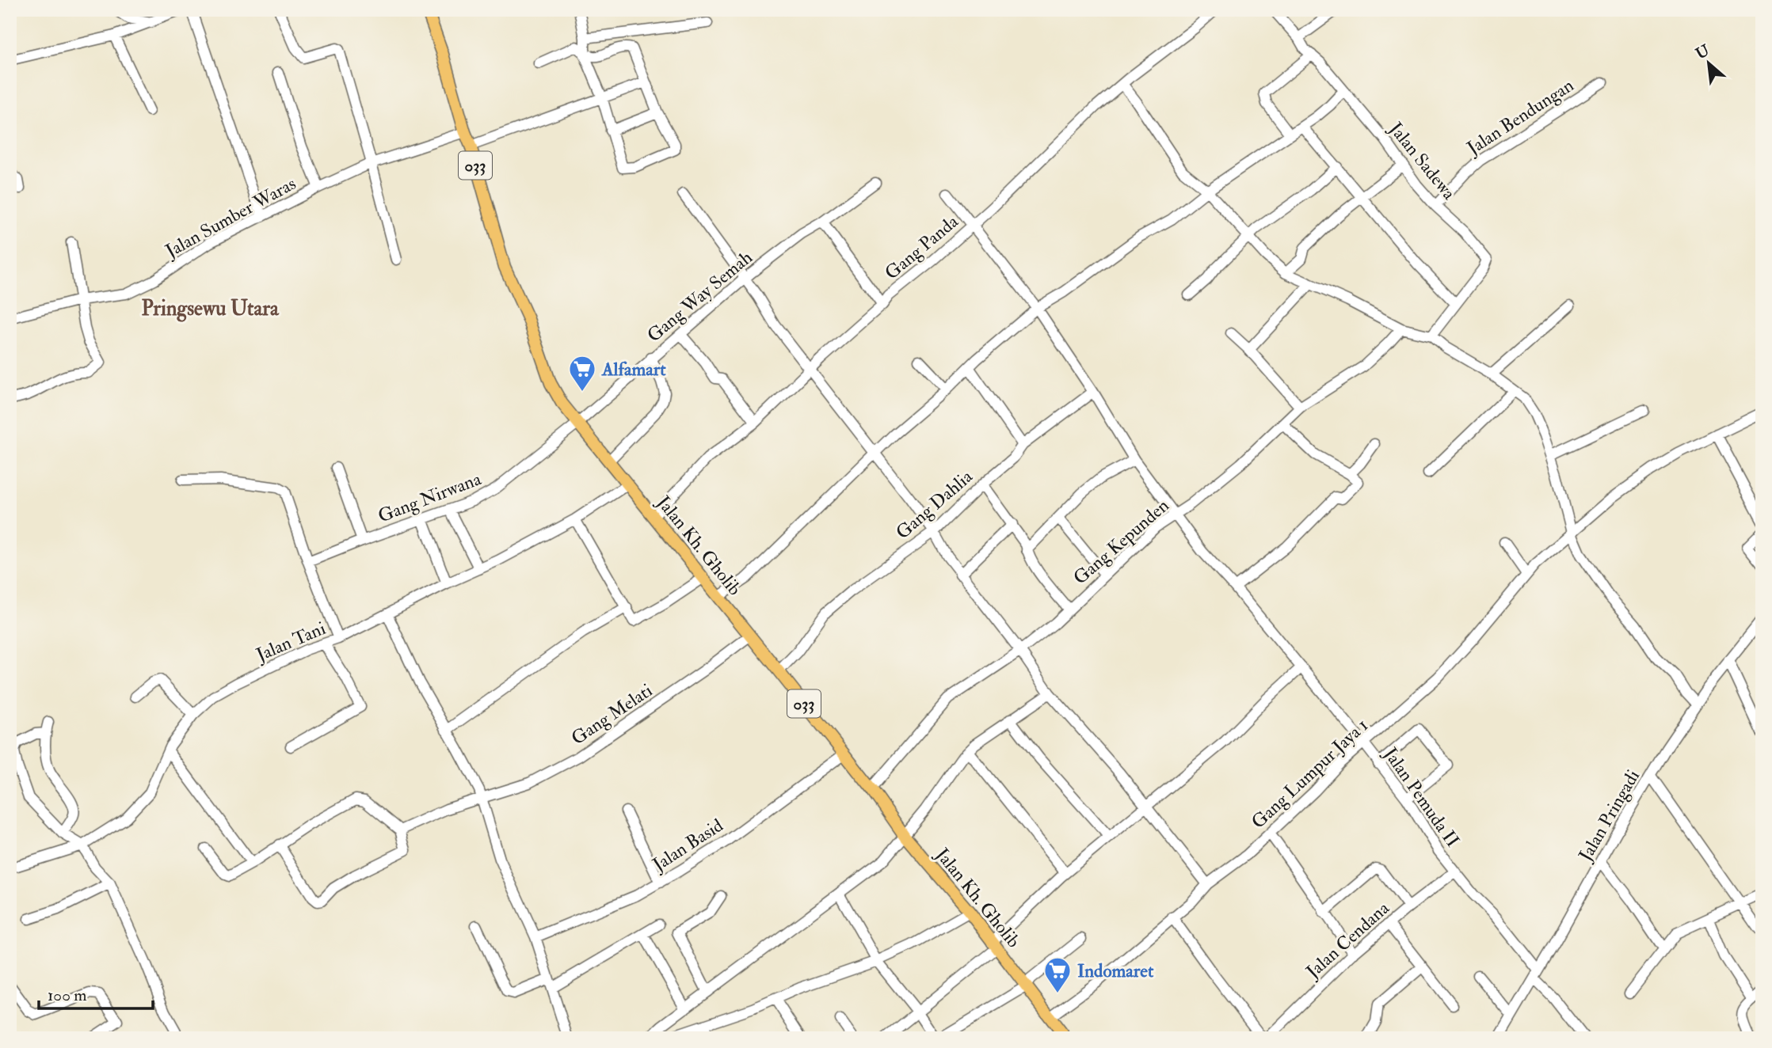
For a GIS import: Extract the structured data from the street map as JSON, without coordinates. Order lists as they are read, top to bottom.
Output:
{
  "streets": {
    "main road": ["033", "Jalan Kh. Gholib"],
    "street": [
      "Jalan Bendungan",
      "Jalan Sadewa",
      "Jalan Sumber Waras",
      "Gang Panda",
      "Gang Way Semah",
      "Gang Nirwana",
      "Gang Dahlia",
      "Gang Kepunden",
      "Jalan Tani",
      "Gang Melati",
      "Gang Lumpur Jaya 1",
      "Jalan Pemuda II",
      "Jalan Pringadi",
      "Jalan Basid",
      "Jalan Cendana"
    ]
  },
  "crossings": [
    ["Jalan Bendungan", "Jalan Sadewa"],
    ["Jalan Sumber Waras", "Jalan Kh. Gholib"],
    ["Gang Panda", "Jalan Kh. Gholib"],
    ["Gang Panda", "Jalan Pemuda II"],
    ["Gang Way Semah", "Gang Nirwana"],
    ["Gang Way Semah", "Jalan Kh. Gholib"],
    ["Gang Nirwana", "Jalan Kh. Gholib"],
    ["Gang Dahlia", "Jalan Kh. Gholib"],
    ["Gang Dahlia", "Jalan Pemuda II"],
    ["Gang Kepunden", "Jalan Kh. Gholib"],
    ["Gang Kepunden", "Jalan Pemuda II"],
    ["Jalan Kh. Gholib", "Jalan Tani"],
    ["Jalan Kh. Gholib", "Gang Melati"],
    ["Jalan Kh. Gholib", "Gang Lumpur Jaya 1"],
    ["Jalan Kh. Gholib", "Jalan Basid"],
    ["Gang Lumpur Jaya 1", "Jalan Pemuda II"],
    ["Jalan Pemuda II", "Jalan Pringadi"],
    ["Jalan Pemuda II", "Jalan Cendana"]
  ],
  "districts": ["Pringsewu Utara"],
  "places": {
    "supermarket": ["Alfamart", "Indomaret"]
  },
  "scale_bar": "100 m",
  "north": "top left"
}
